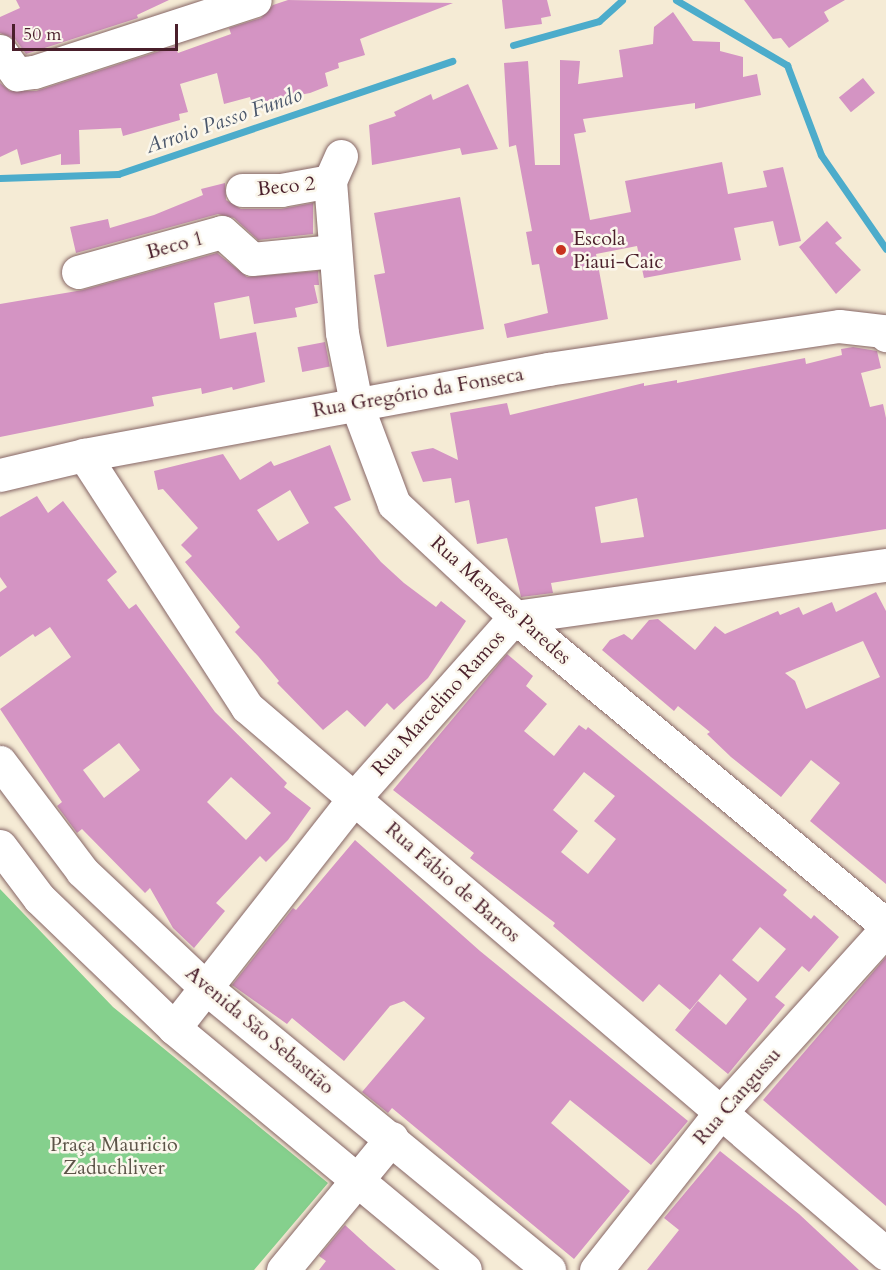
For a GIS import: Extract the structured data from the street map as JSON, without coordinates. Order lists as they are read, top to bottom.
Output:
{
  "streets": {
    "street": [
      "Beco 2",
      "Beco 1",
      "Rua Gregório da Fonseca",
      "Rua Menezes Paredes",
      "Rua Marcelino Ramos",
      "Rua Fábio de Barros",
      "Avenida São Sebastião",
      "Rua Cangussu"
    ]
  },
  "crossings": [
    ["Beco 2", "Rua Menezes Paredes"],
    ["Beco 1", "Rua Menezes Paredes"],
    ["Rua Gregório da Fonseca", "Rua Menezes Paredes"],
    ["Rua Gregório da Fonseca", "Rua Fábio de Barros"],
    ["Rua Menezes Paredes", "Rua Marcelino Ramos"],
    ["Rua Menezes Paredes", "Rua Cangussu"],
    ["Rua Marcelino Ramos", "Rua Fábio de Barros"],
    ["Rua Marcelino Ramos", "Avenida São Sebastião"],
    ["Rua Fábio de Barros", "Rua Cangussu"]
  ],
  "water": ["Arroio Passo Fundo"],
  "parks": ["Praça Mauricio Zaduchliver"],
  "places": ["Escola Piaui-Caic"],
  "scale_bar": "50 m"
}
